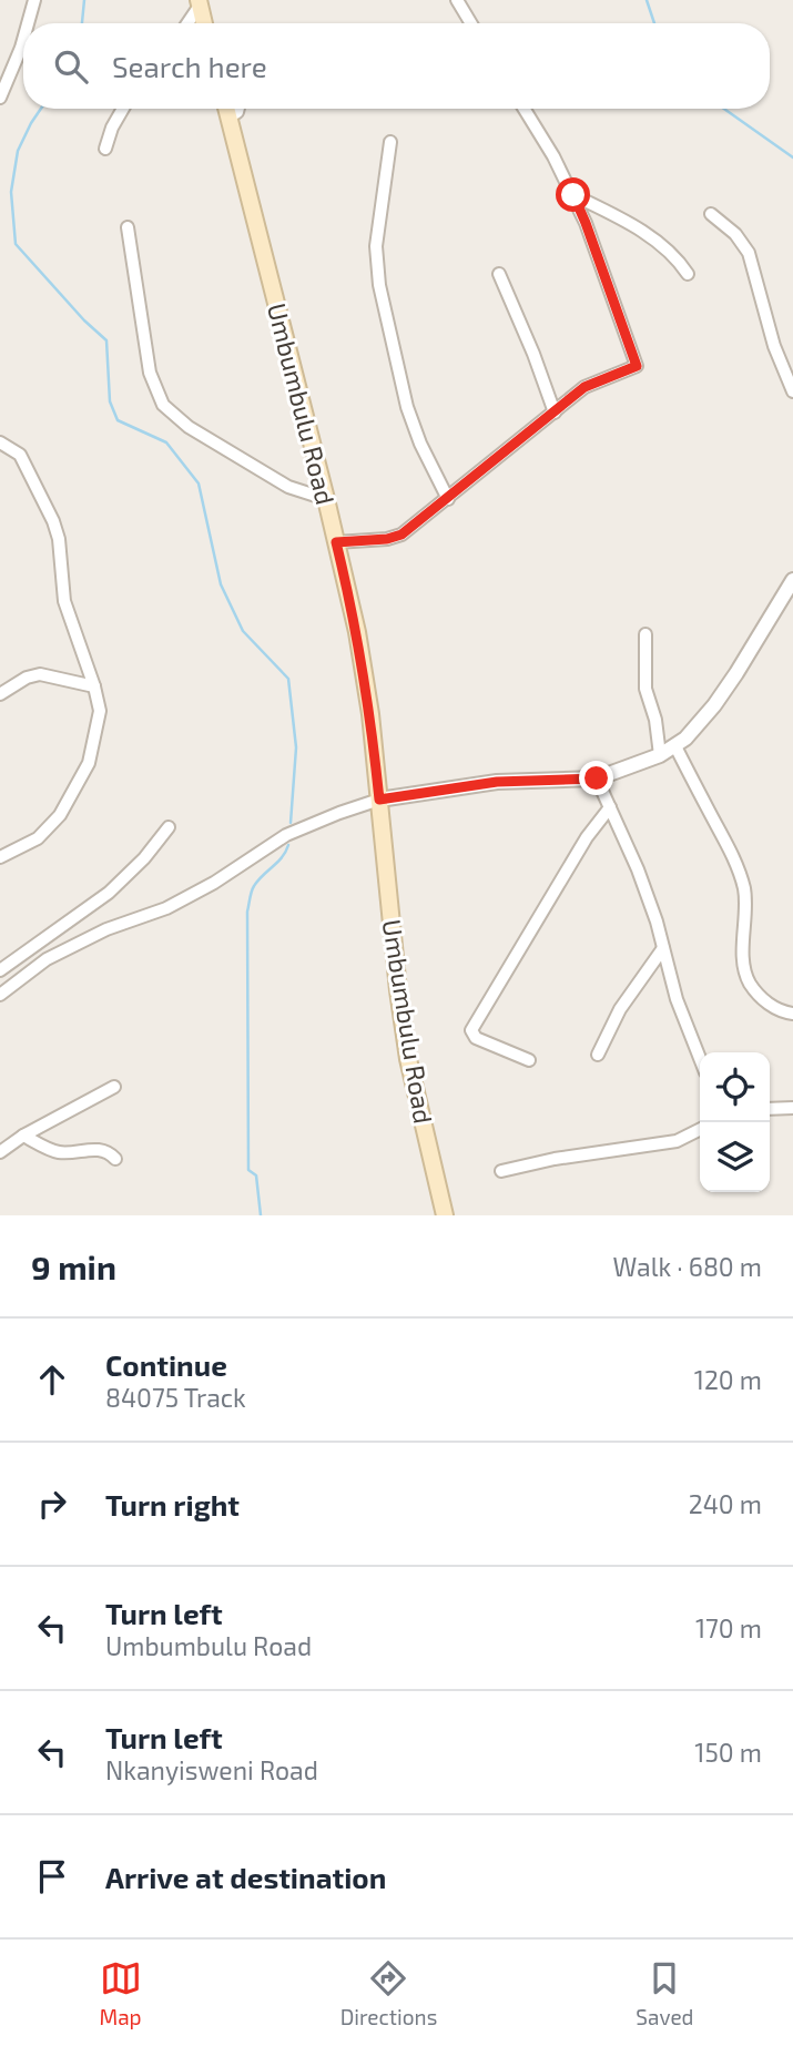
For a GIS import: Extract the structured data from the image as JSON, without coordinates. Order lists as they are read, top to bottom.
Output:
{
  "streets": {
    "main road": ["Umbumbulu Road"]
  },
  "page": {
    "search": "Search here",
    "heading": ["9 min", "Walk · 680 m"],
    "list": [
      ["Continue", "84075 Track", "120 m"],
      ["Turn right", "240 m"],
      ["Turn left", "Umbumbulu Road", "170 m"],
      ["Turn left", "Nkanyisweni Road", "150 m"],
      "Arrive at destination"
    ],
    "nav": ["Map", "Directions", "Saved"]
  }
}
